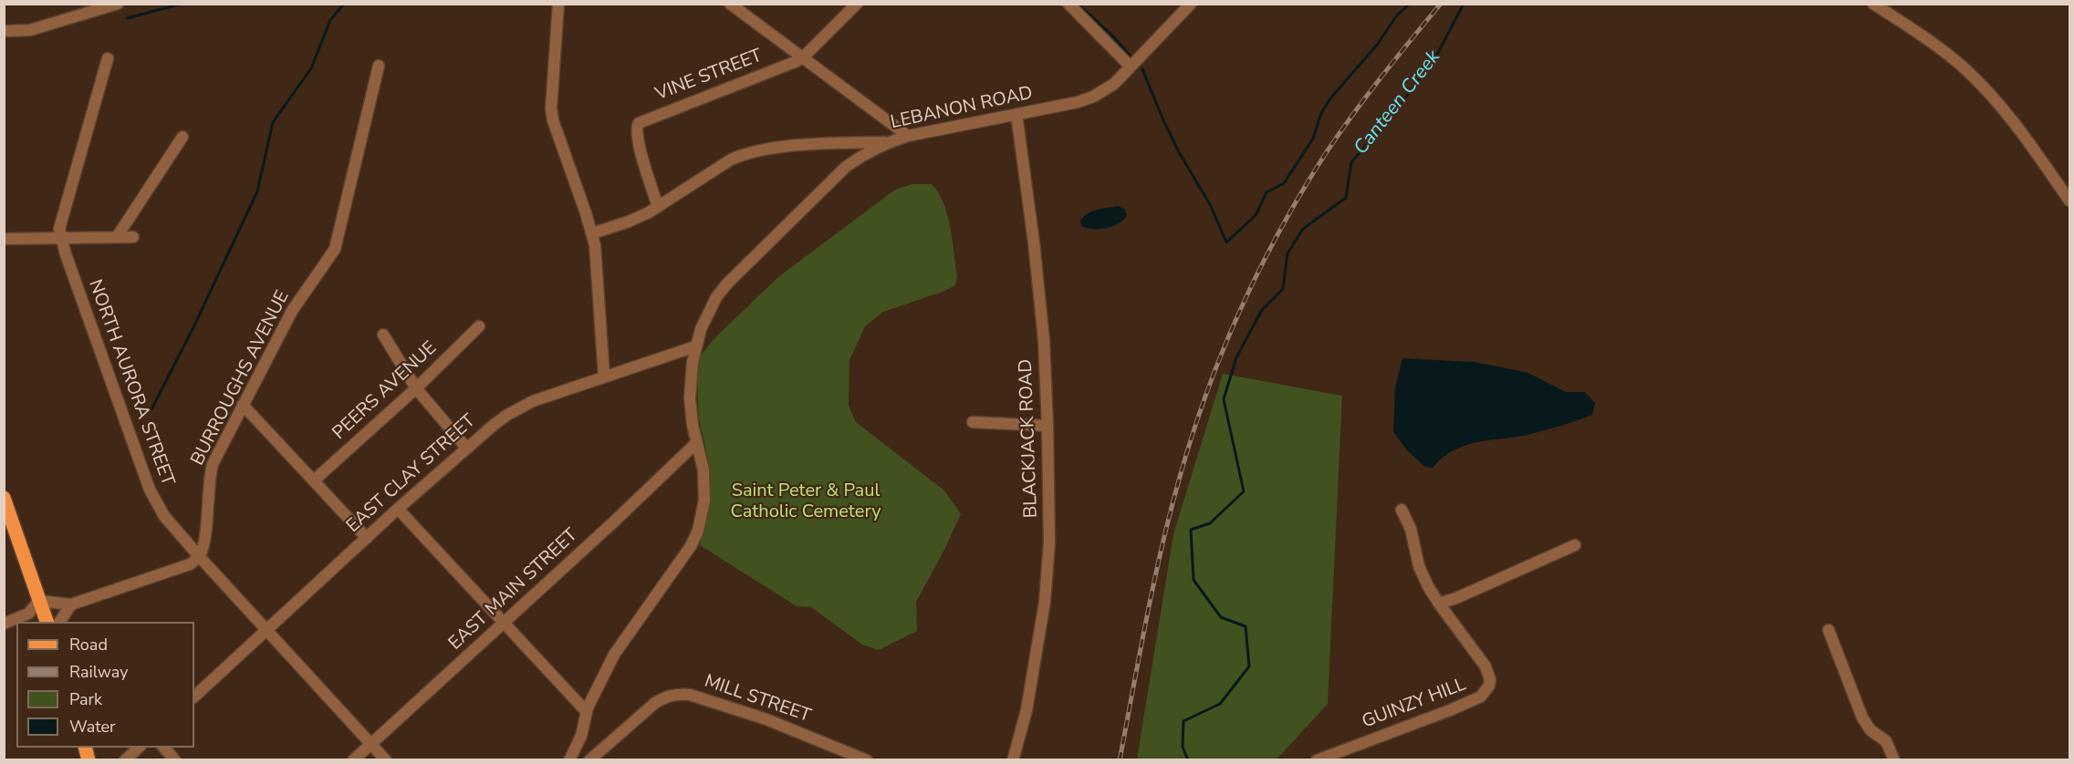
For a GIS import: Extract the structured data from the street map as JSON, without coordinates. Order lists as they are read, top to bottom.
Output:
{
  "streets": {
    "street": [
      "VINE STREET",
      "LEBANON ROAD",
      "BURROUGHS AVENUE",
      "NORTH AURORA STREET",
      "PEERS AVENUE",
      "BLACKJACK ROAD",
      "EAST CLAY STREET",
      "EAST MAIN STREET",
      "MILL STREET",
      "GUINZY HILL"
    ]
  },
  "crossings": [
    ["LEBANON ROAD", "BLACKJACK ROAD"],
    ["LEBANON ROAD", "EAST CLAY STREET"],
    ["LEBANON ROAD", "EAST MAIN STREET"],
    ["BURROUGHS AVENUE", "NORTH AURORA STREET"],
    ["NORTH AURORA STREET", "EAST CLAY STREET"],
    ["NORTH AURORA STREET", "EAST MAIN STREET"]
  ],
  "water": ["Canteen Creek"],
  "parks": ["Saint Peter & Paul Catholic Cemetery"],
  "legend": [
    "Road",
    "Railway",
    "Park",
    "Water"
  ]
}
